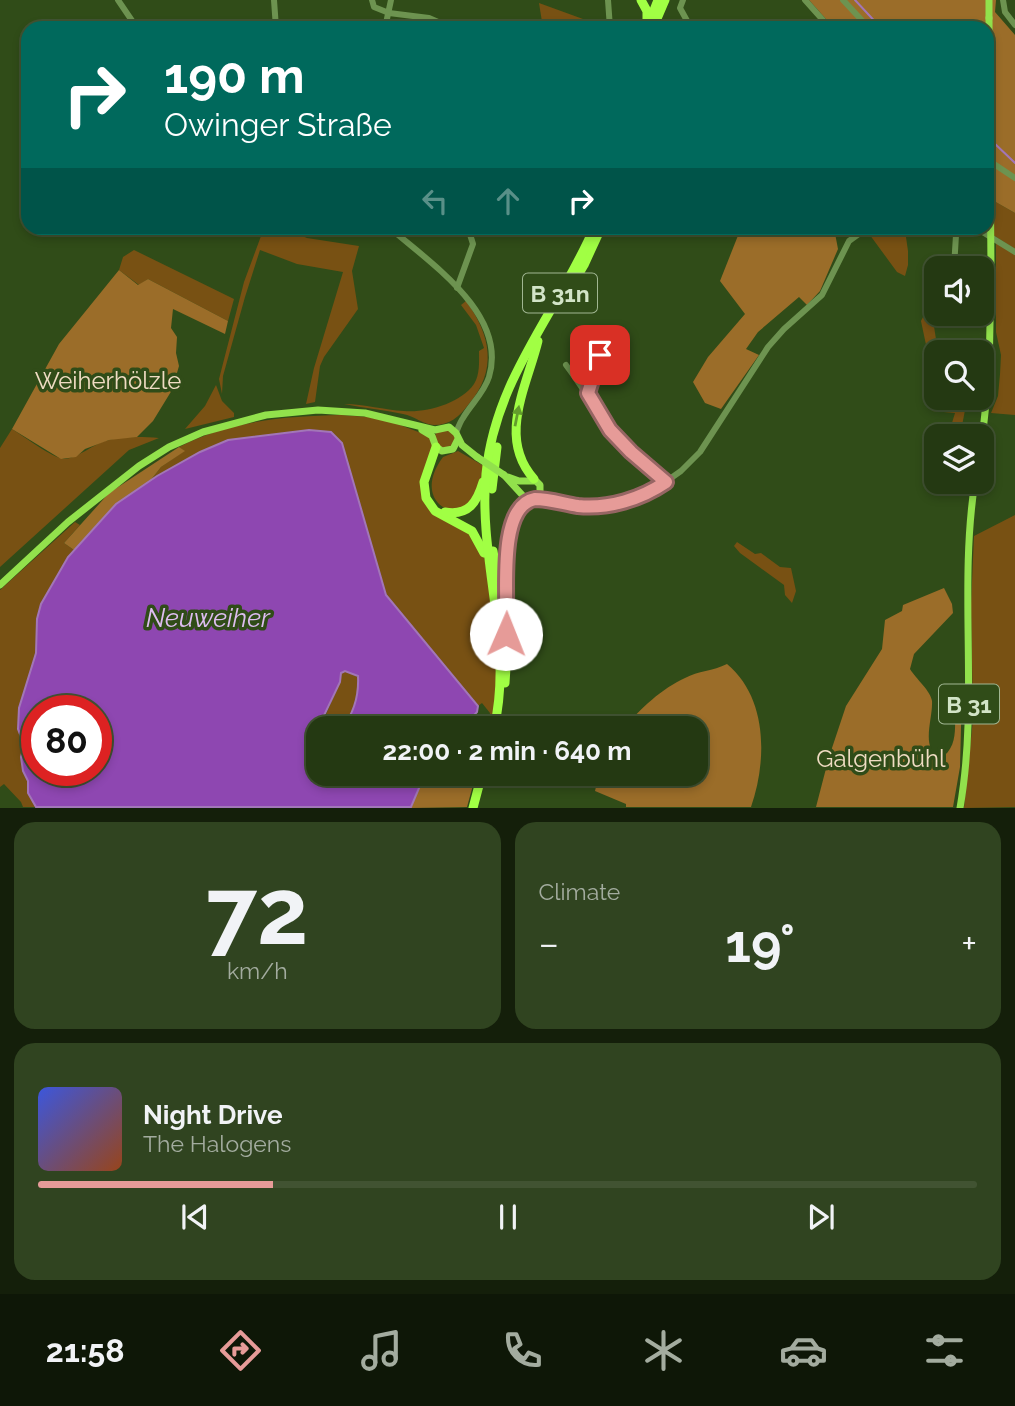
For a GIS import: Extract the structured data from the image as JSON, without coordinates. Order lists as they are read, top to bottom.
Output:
{
  "streets": {
    "highway": ["B 31n"],
    "main road": ["B 31"]
  },
  "water": ["Neuweiher"],
  "parks": ["Weiherhölzle", "Galgenbühl"],
  "page": {
    "turn": ["190 m", "Owinger Straße"],
    "limit": "80",
    "trip": "22:00 · 2 min · 640 m",
    "tile": [
      ["72", "km/h"],
      "Climate"
    ],
    "heat": ["−", "19°", "+"],
    "song": ["Night Drive", "The Halogens"],
    "tabs": "21:58"
  }
}
